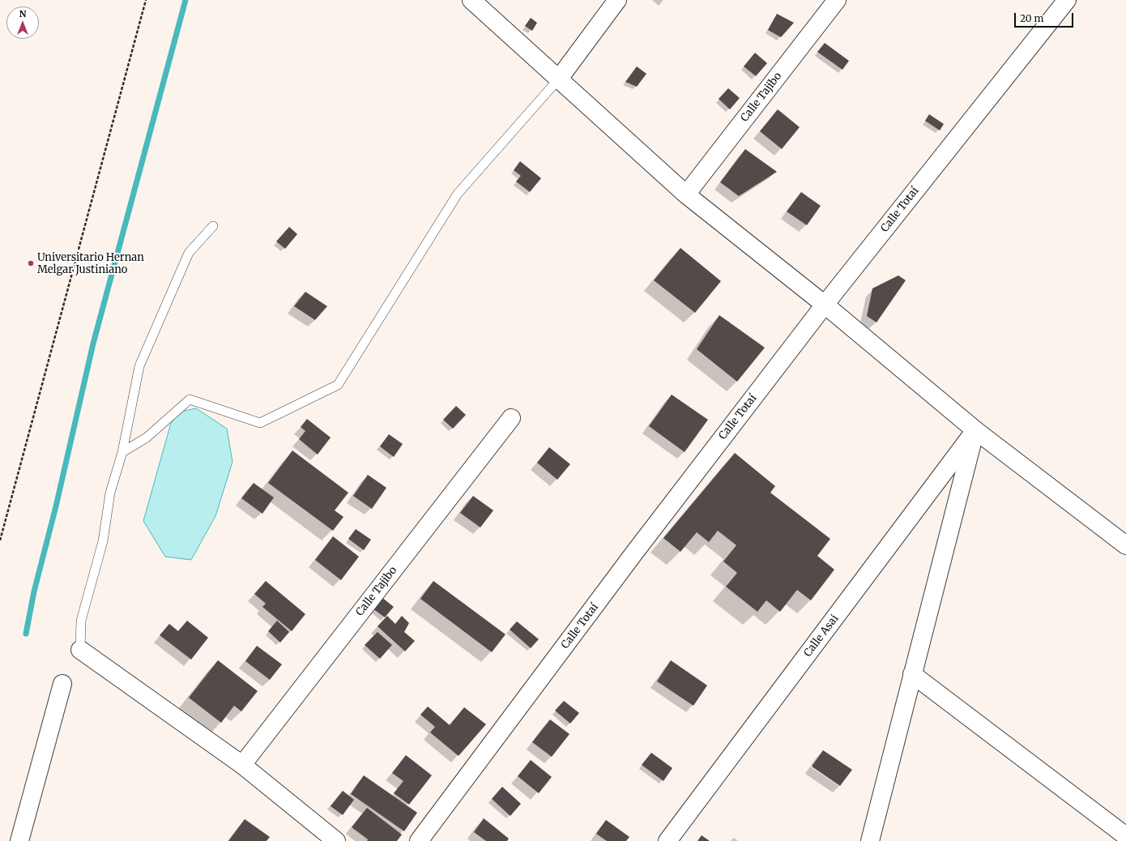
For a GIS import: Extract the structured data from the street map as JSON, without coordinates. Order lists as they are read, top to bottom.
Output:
{
  "streets": {
    "street": ["Calle Tajibo", "Calle Totaí", "Calle Asai"]
  },
  "places": ["Universitario Hernan Melgar Justiniano"],
  "scale_bar": "20 m",
  "north": "top"
}
